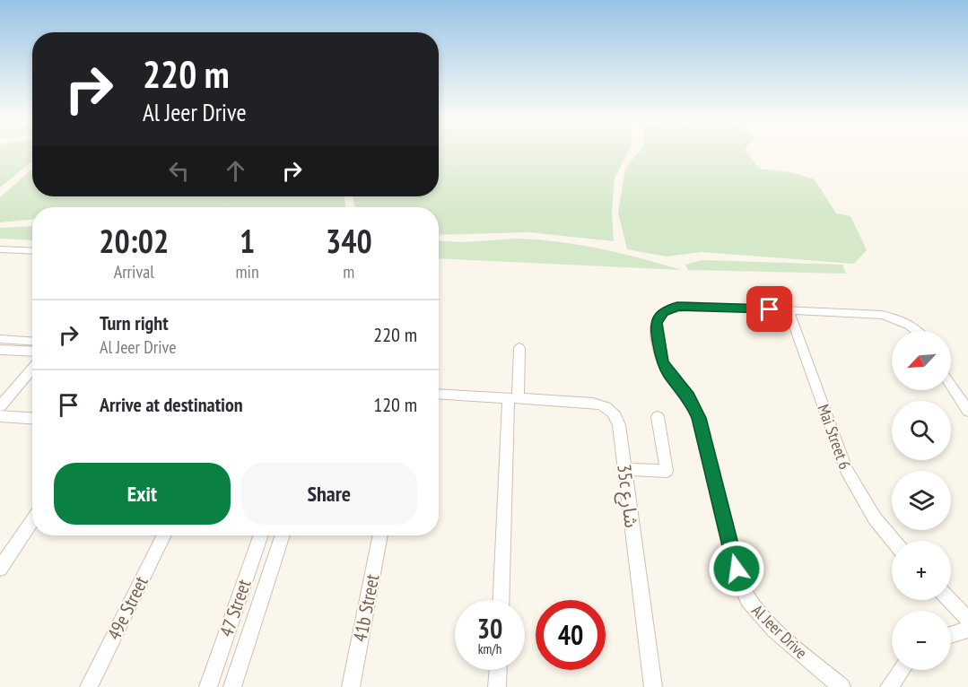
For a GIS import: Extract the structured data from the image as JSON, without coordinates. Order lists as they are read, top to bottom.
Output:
{
  "streets": {
    "street": [
      "Mai Street 6",
      "35c شارع",
      "49e Street",
      "47 Street",
      "41b Street",
      "Al Jeer Drive"
    ]
  },
  "crossings": [
    ["Mai Street 6", "Al Jeer Drive"]
  ],
  "north": "bottom left",
  "page": {
    "turn": ["220 m", "Al Jeer Drive"],
    "eta": [
      "20:02",
      "Arrival",
      "1",
      "min",
      "340",
      "m"
    ],
    "list": [
      {
        "name": "Turn right",
        "note": "Al Jeer Drive",
        "value": "220 m"
      },
      {
        "name": "Arrive at destination",
        "value": "120 m"
      }
    ],
    "map_buttons": ["+", "−"],
    "buttons": ["Exit", "Share"],
    "speed": "30 km/h",
    "limit": "40"
  }
}
